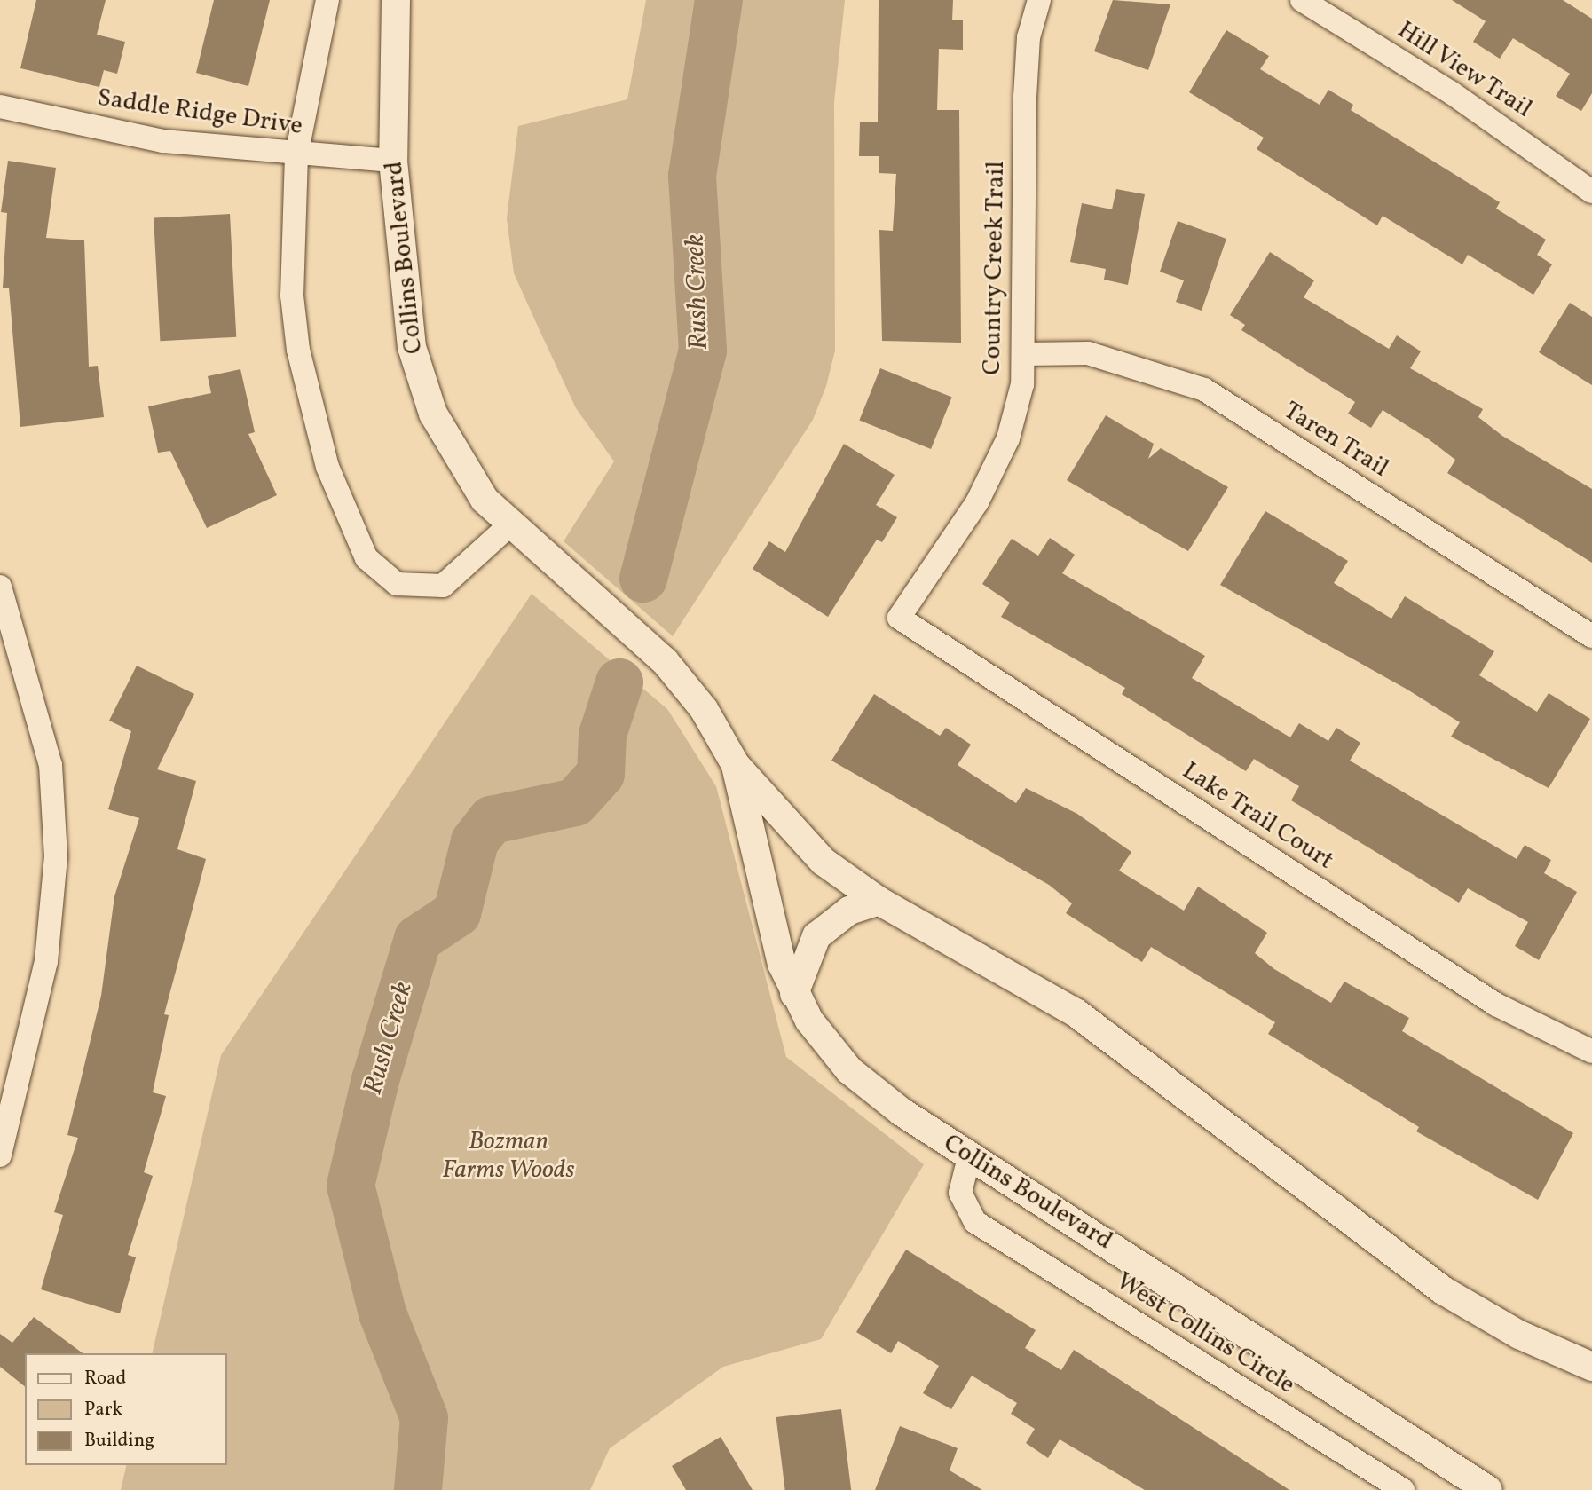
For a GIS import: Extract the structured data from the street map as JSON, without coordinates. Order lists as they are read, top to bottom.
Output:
{
  "streets": {
    "street": [
      "Hill View Trail",
      "Saddle Ridge Drive",
      "Collins Boulevard",
      "Country Creek Trail",
      "Taren Trail",
      "Lake Trail Court",
      "West Collins Circle"
    ]
  },
  "crossings": [
    ["Saddle Ridge Drive", "Collins Boulevard"],
    ["Collins Boulevard", "West Collins Circle"],
    ["Country Creek Trail", "Taren Trail"],
    ["Country Creek Trail", "Lake Trail Court"]
  ],
  "water": ["Rush Creek"],
  "parks": ["Bozman Farms Woods"],
  "legend": ["Road", "Park", "Building"]
}
